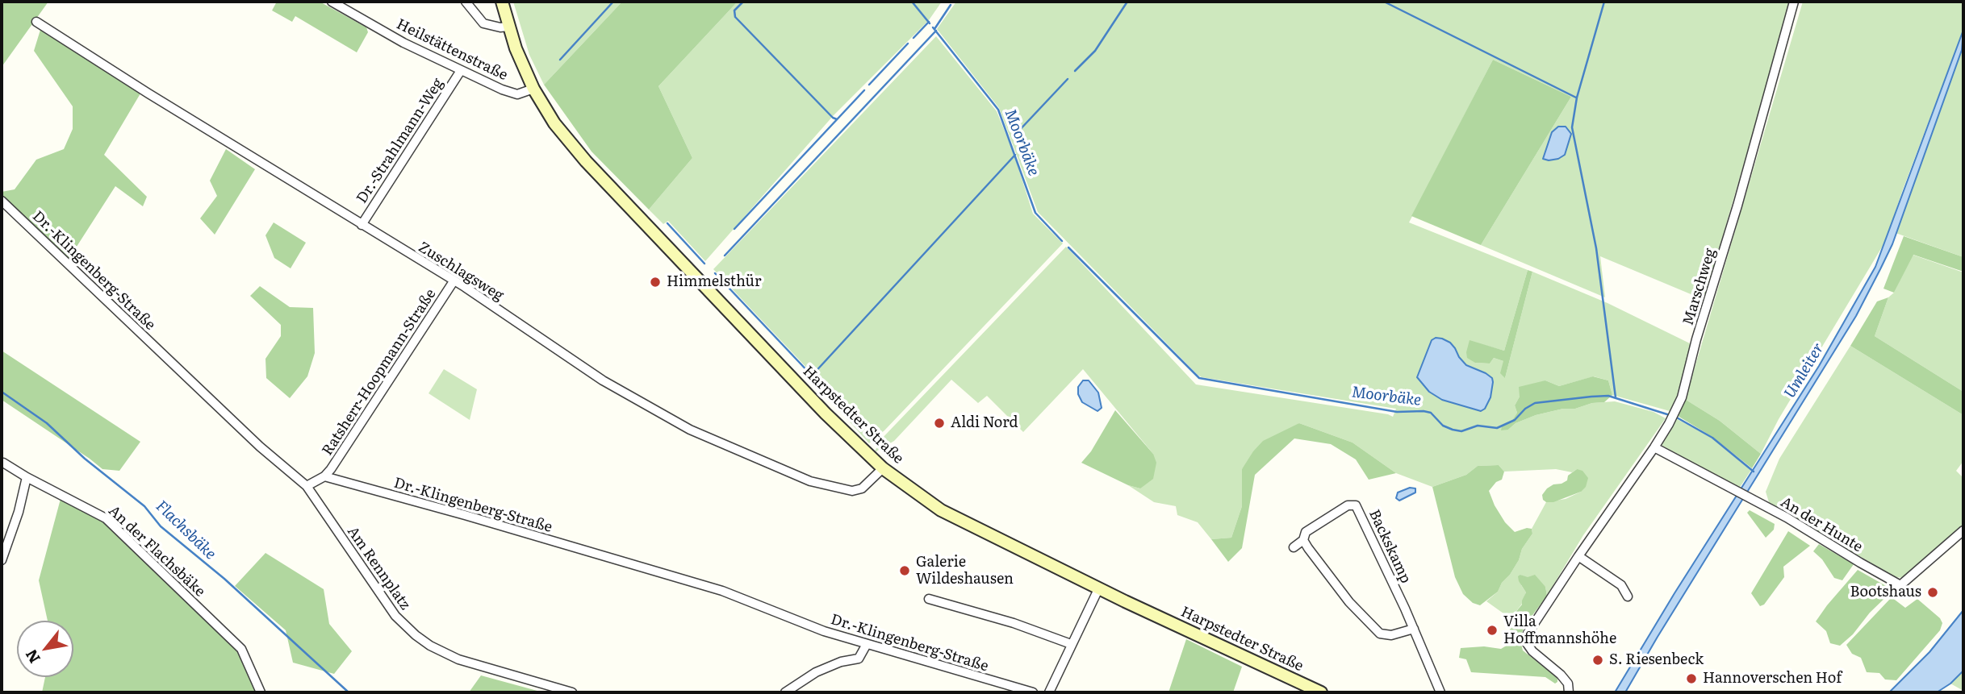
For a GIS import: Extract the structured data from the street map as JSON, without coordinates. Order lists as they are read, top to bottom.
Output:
{
  "streets": {
    "main road": ["Harpstedter Straße"],
    "street": [
      "Heilstättenstraße",
      "Dr.-Strahlmann-Weg",
      "Dr.-Klingenberg-Straße",
      "Zuschlagsweg",
      "Marschweg",
      "Ratsherr-Hoopmann-Straße",
      "An der Hunte",
      "Backskamp",
      "An der Flachsbäke",
      "Am Rennplatz"
    ]
  },
  "crossings": [
    ["Heilstättenstraße", "Dr.-Strahlmann-Weg"],
    ["Heilstättenstraße", "Harpstedter Straße"],
    ["Dr.-Strahlmann-Weg", "Zuschlagsweg"],
    ["Dr.-Klingenberg-Straße", "Ratsherr-Hoopmann-Straße"],
    ["Dr.-Klingenberg-Straße", "Am Rennplatz"],
    ["Zuschlagsweg", "Ratsherr-Hoopmann-Straße"],
    ["Zuschlagsweg", "Harpstedter Straße"],
    ["Marschweg", "An der Hunte"]
  ],
  "water": ["Moorbäke", "Umleiter", "Flachsbäke"],
  "places": [
    "Himmelsthür",
    "Aldi Nord",
    "Galerie Wildeshausen",
    "Bootshaus",
    "Villa Hoffmannshöhe",
    "S. Riesenbeck",
    "Hannoverschen Hof"
  ],
  "north": "bottom left"
}
